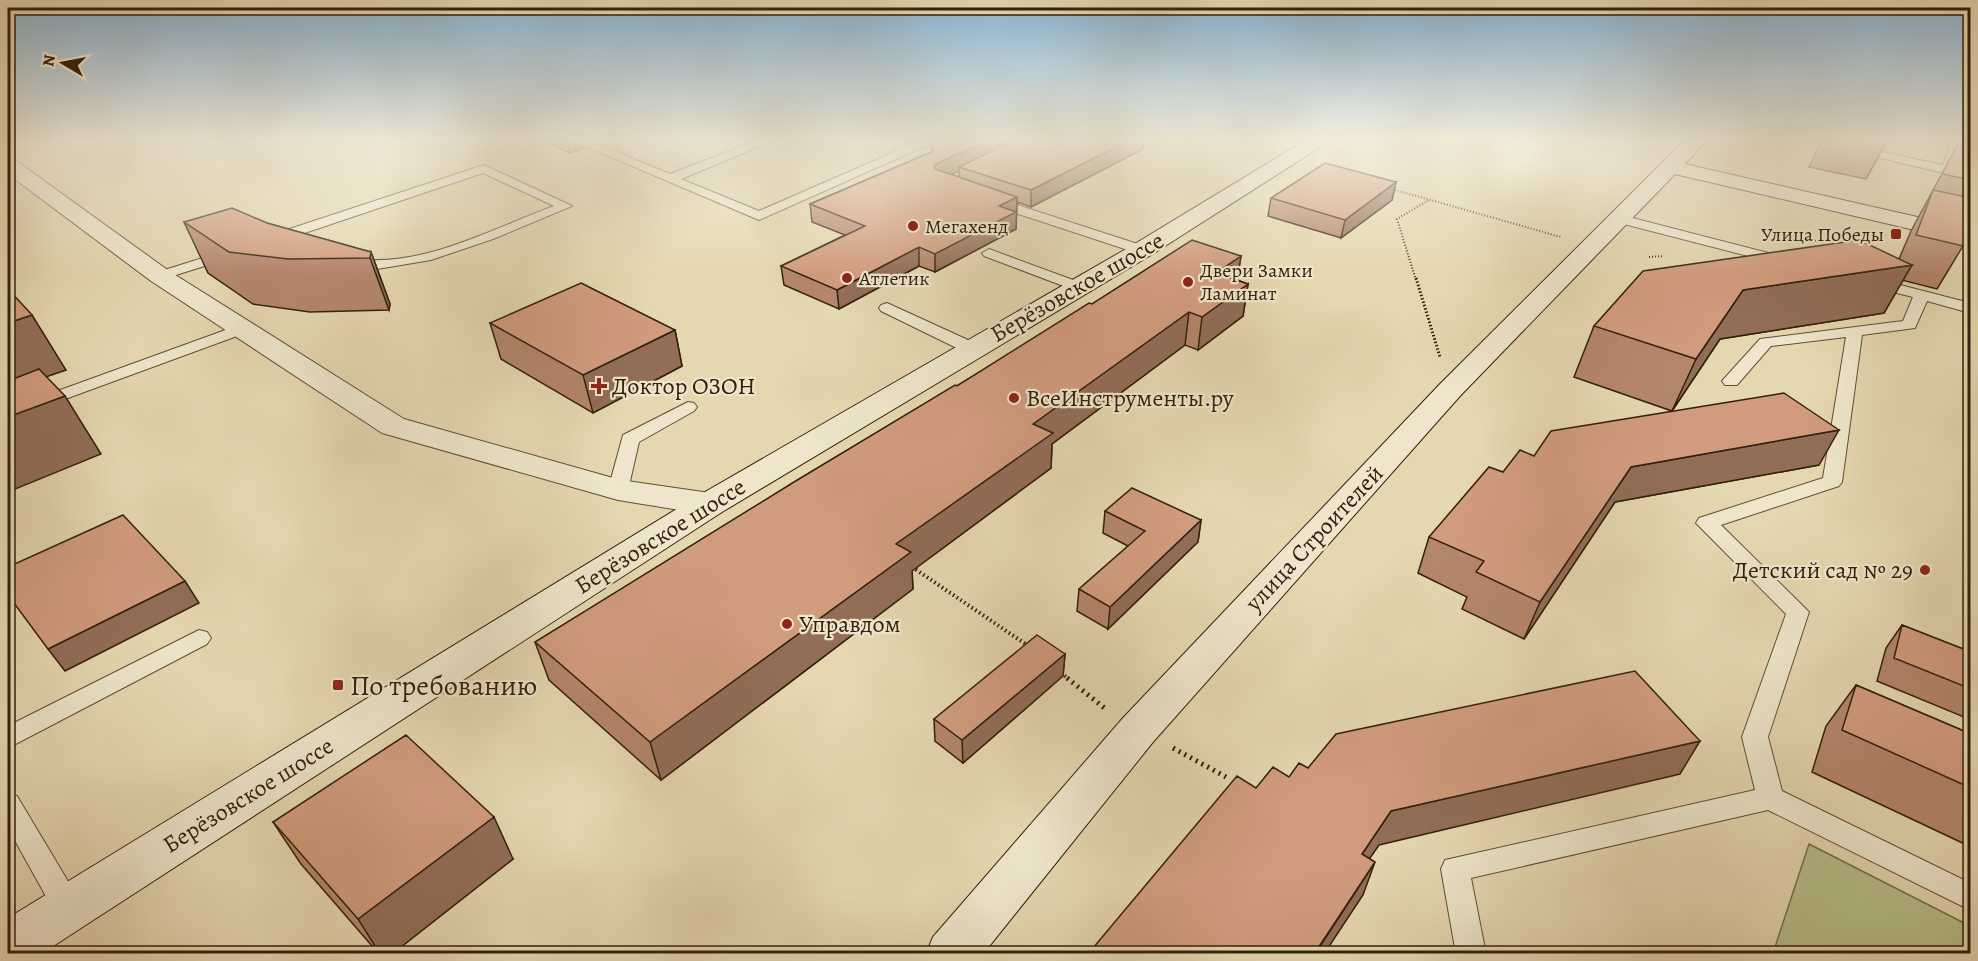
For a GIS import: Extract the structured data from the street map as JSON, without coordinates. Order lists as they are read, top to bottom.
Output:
{
  "streets": {
    "main road": ["Берёзовское шоссе", "улица Строителей"]
  },
  "places": {
    "other": [
      "Мегахенд",
      "Атлетик",
      "Двери Замки Ламинат",
      "ВсеИнструменты.ру",
      "Детский сад № 29",
      "Управдом"
    ],
    "transit": ["Улица Победы", "По требованию"],
    "health": ["Доктор ОЗОН"]
  },
  "north": "left"
}
